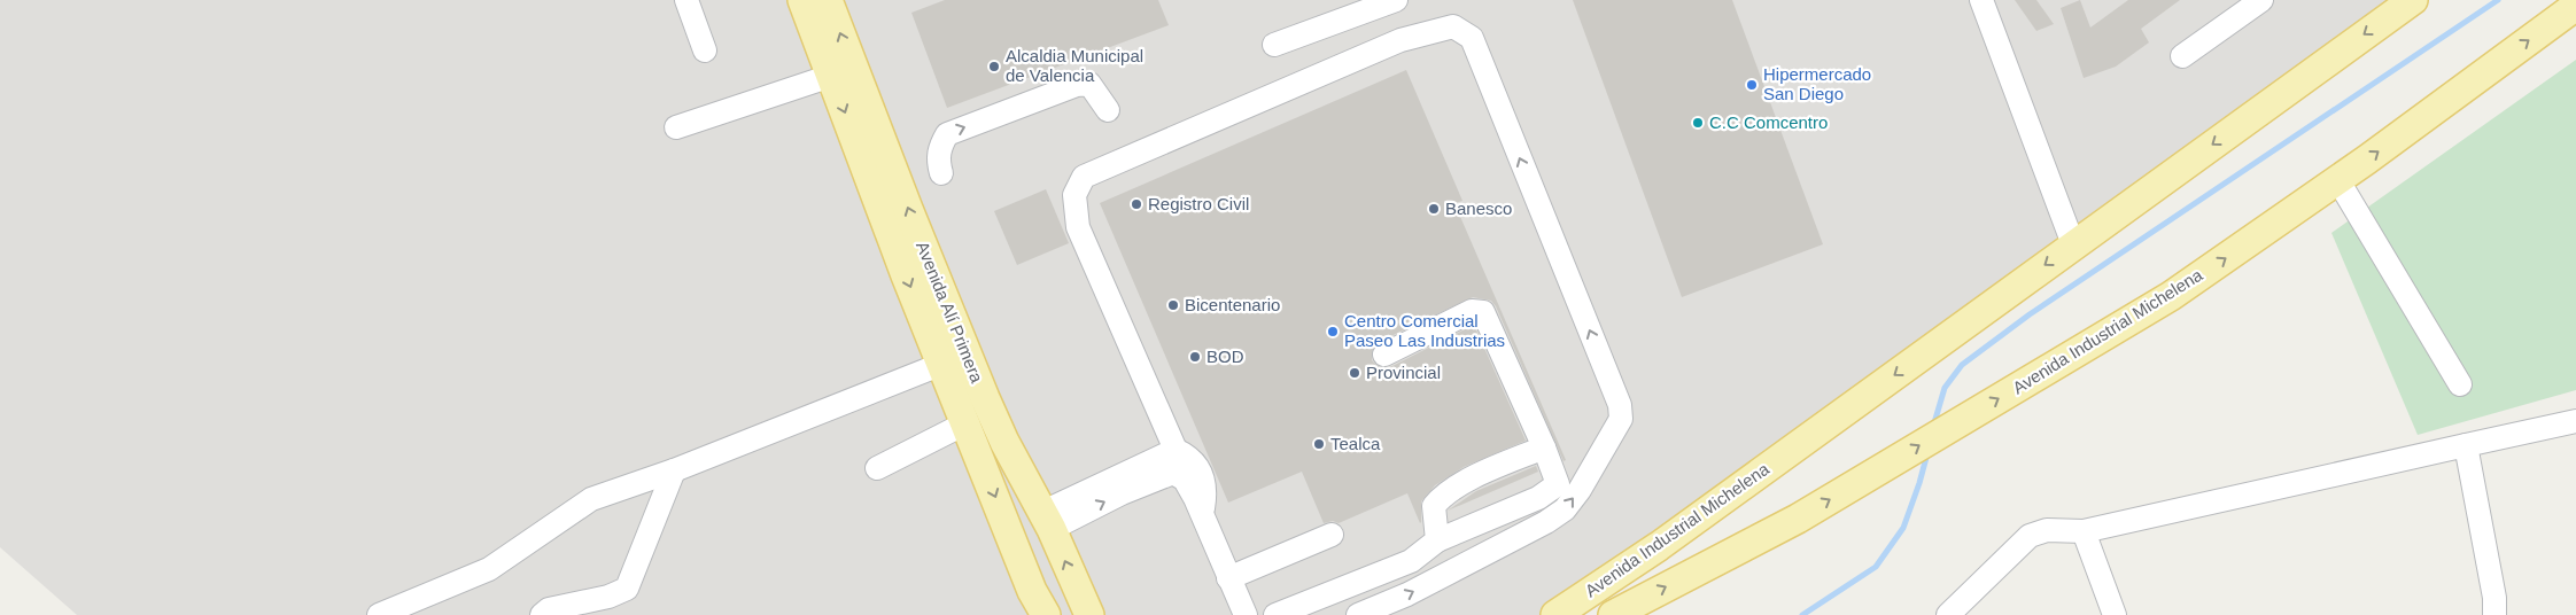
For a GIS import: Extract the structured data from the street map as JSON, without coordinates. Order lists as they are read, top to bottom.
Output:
{
  "streets": {
    "main road": ["Avenida Alí Primera", "Avenida Industrial Michelena"]
  },
  "places": [
    "Alcaldia Municipal de Valencia",
    "Hipermercado San Diego",
    "C.C Comcentro",
    "Registro Civil",
    "Banesco",
    "Bicentenario",
    "Centro Comercial Paseo Las Industrias",
    "BOD",
    "Provincial",
    "Tealca"
  ]
}
